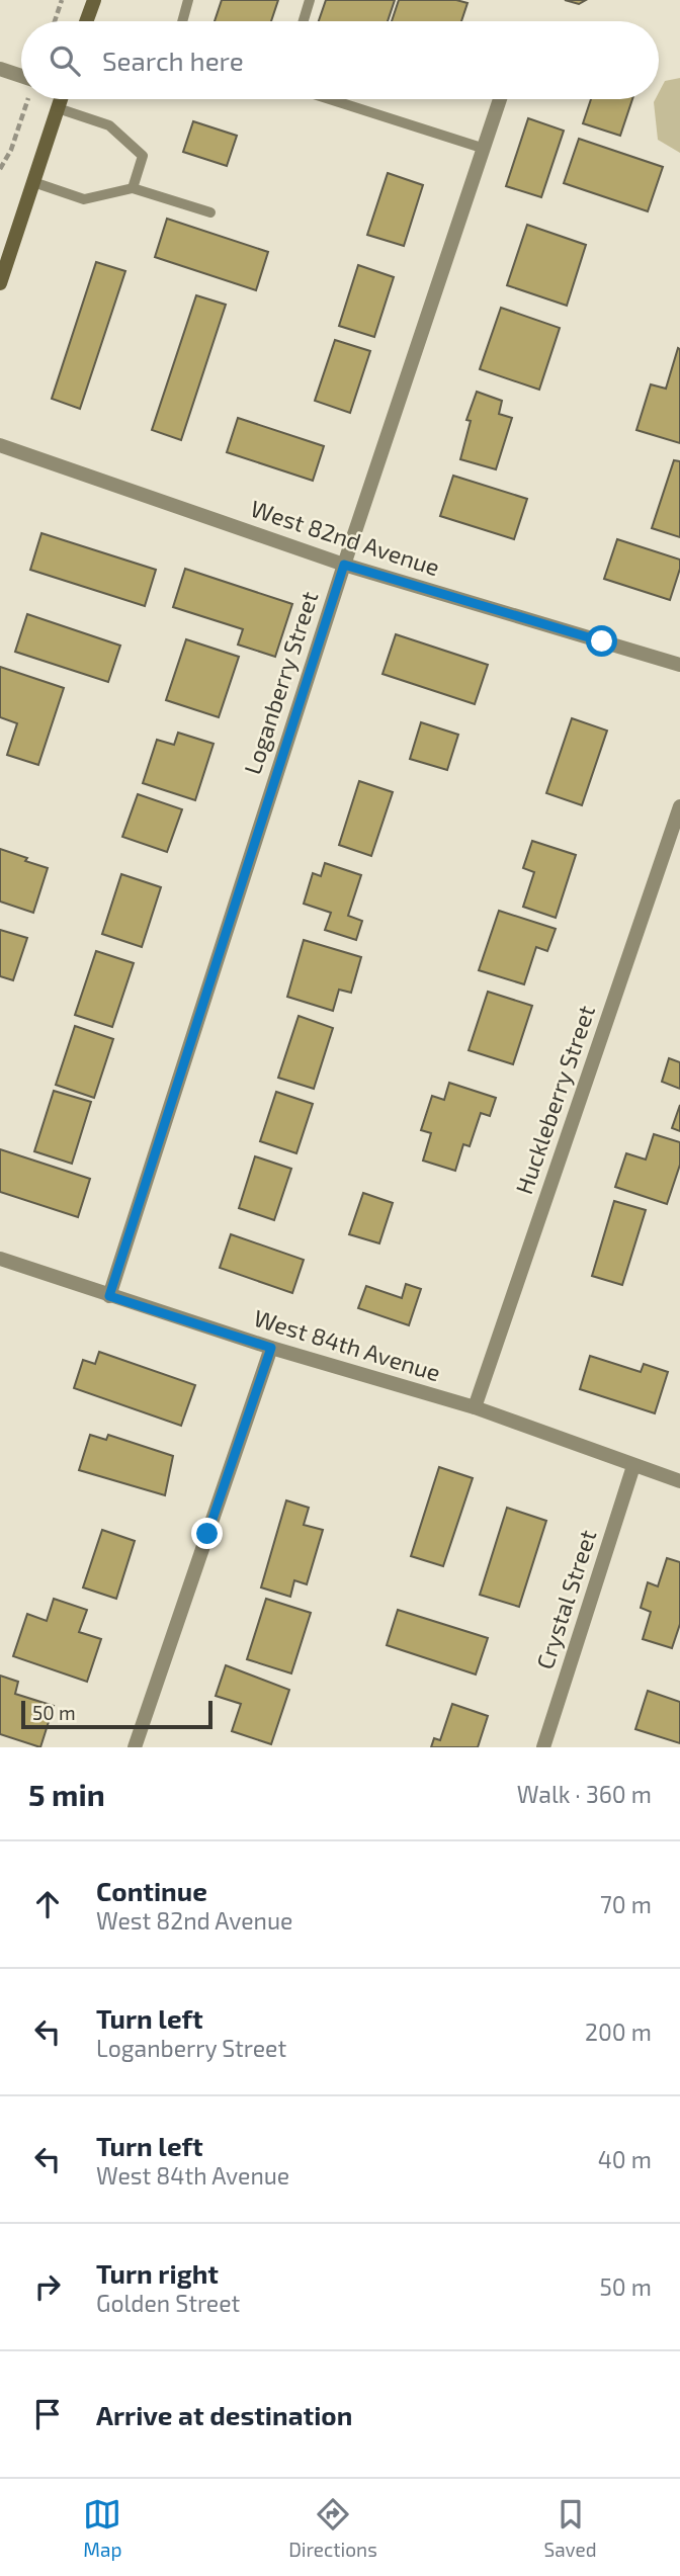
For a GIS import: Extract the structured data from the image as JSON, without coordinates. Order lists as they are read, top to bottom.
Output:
{
  "streets": {
    "street": [
      "West 82nd Avenue",
      "Loganberry Street",
      "Huckleberry Street",
      "West 84th Avenue",
      "Crystal Street"
    ]
  },
  "crossings": [
    ["West 82nd Avenue", "Loganberry Street"],
    ["Loganberry Street", "West 84th Avenue"],
    ["Huckleberry Street", "West 84th Avenue"],
    ["West 84th Avenue", "Crystal Street"]
  ],
  "scale_bar": "50 m",
  "page": {
    "search": "Search here",
    "scale": "50 m",
    "heading": ["5 min", "Walk · 360 m"],
    "list": [
      ["Continue", "West 82nd Avenue", "70 m"],
      ["Turn left", "Loganberry Street", "200 m"],
      ["Turn left", "West 84th Avenue", "40 m"],
      ["Turn right", "Golden Street", "50 m"],
      "Arrive at destination"
    ],
    "nav": ["Map", "Directions", "Saved"]
  }
}
